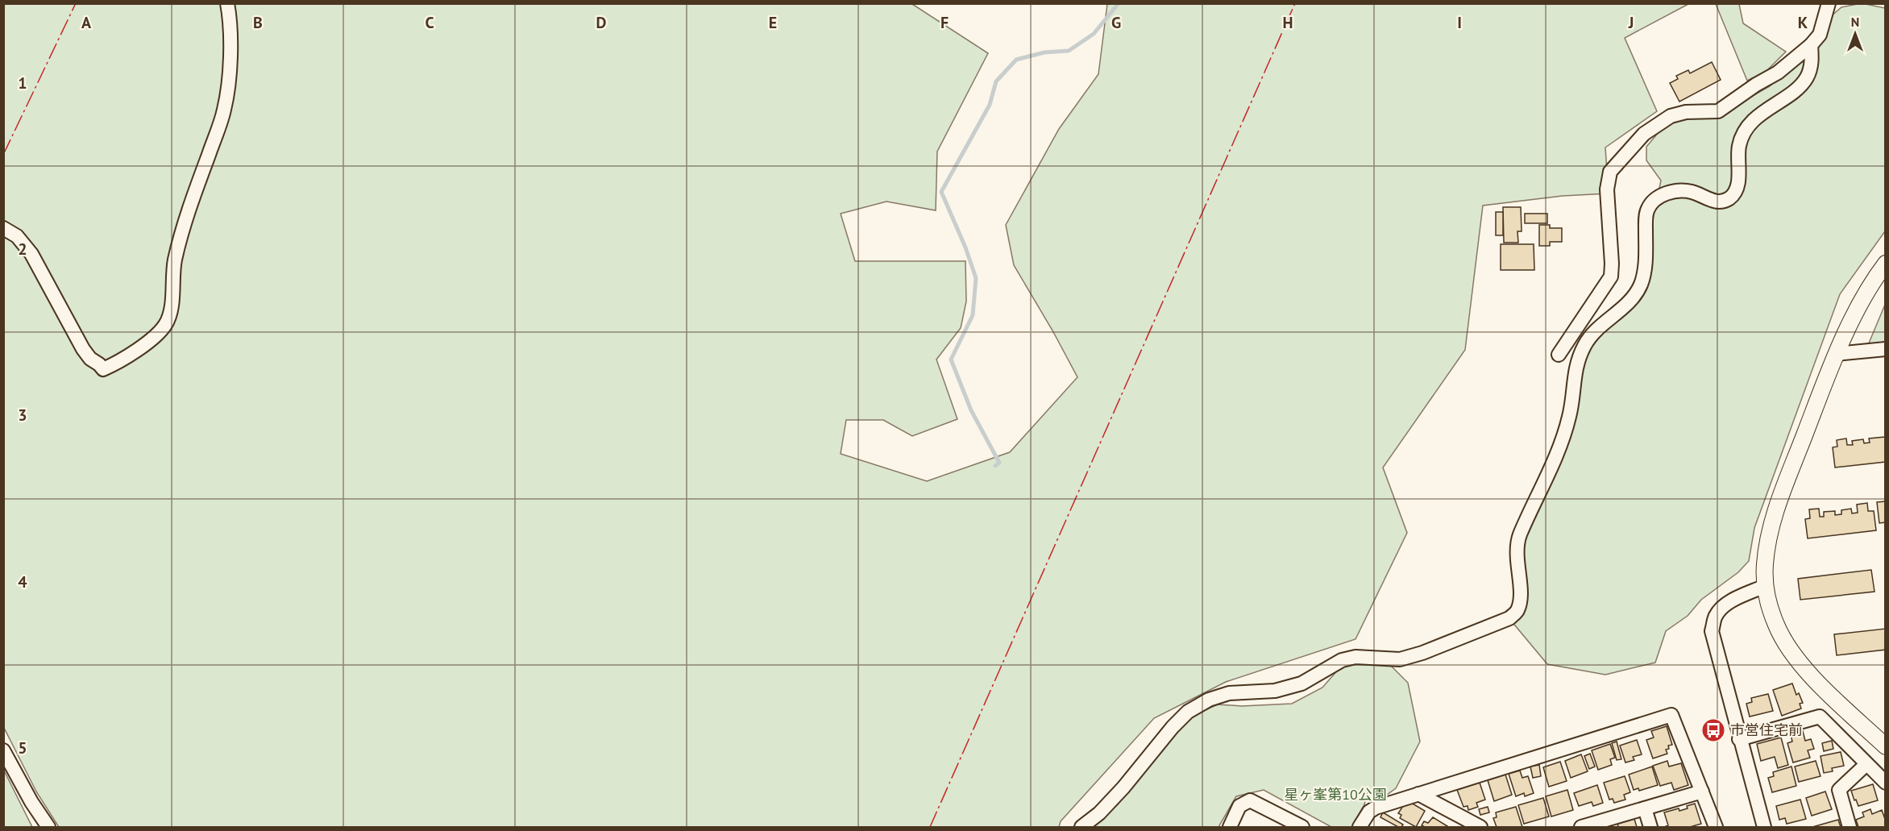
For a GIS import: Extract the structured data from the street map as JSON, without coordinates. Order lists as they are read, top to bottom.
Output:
{
  "parks": ["星ヶ峯第10公園"],
  "places": {
    "bus stop": ["市営住宅前"]
  },
  "north": "top",
  "grid": {
    "columns": [
      "A",
      "B",
      "C",
      "D",
      "E",
      "F",
      "G",
      "H",
      "I",
      "J",
      "K"
    ],
    "rows": [
      "1",
      "2",
      "3",
      "4",
      "5"
    ]
  }
}
